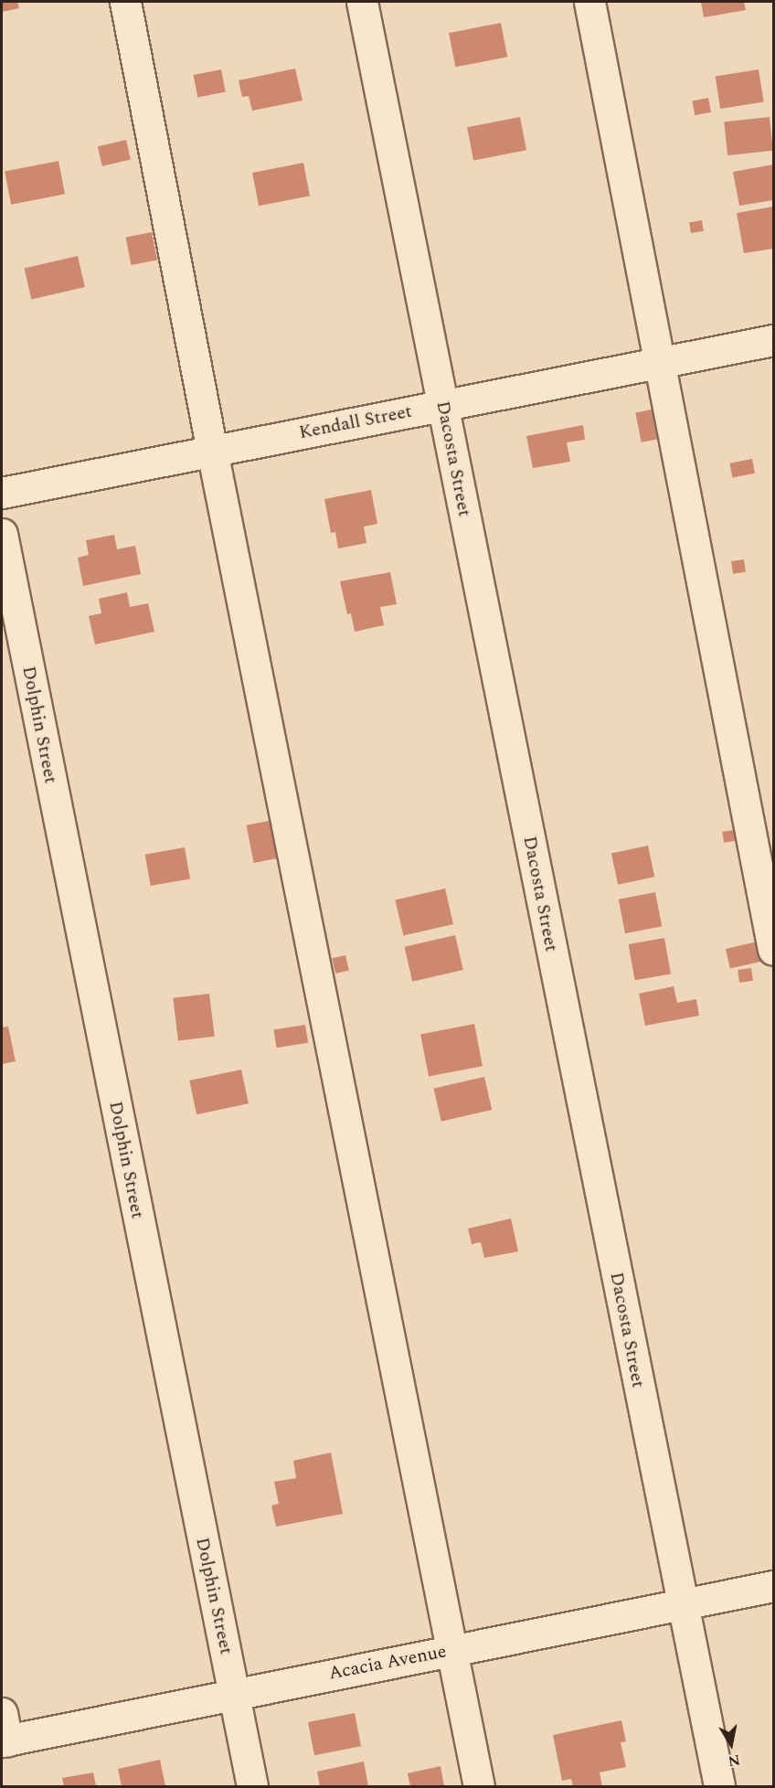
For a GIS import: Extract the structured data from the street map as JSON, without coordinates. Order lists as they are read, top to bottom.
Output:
{
  "streets": {
    "street": [
      "Kendall Street",
      "Dacosta Street",
      "Dolphin Street",
      "Acacia Avenue"
    ]
  },
  "crossings": [
    ["Kendall Street", "Dacosta Street"],
    ["Dacosta Street", "Acacia Avenue"],
    ["Dolphin Street", "Acacia Avenue"]
  ],
  "north": "bottom"
}
